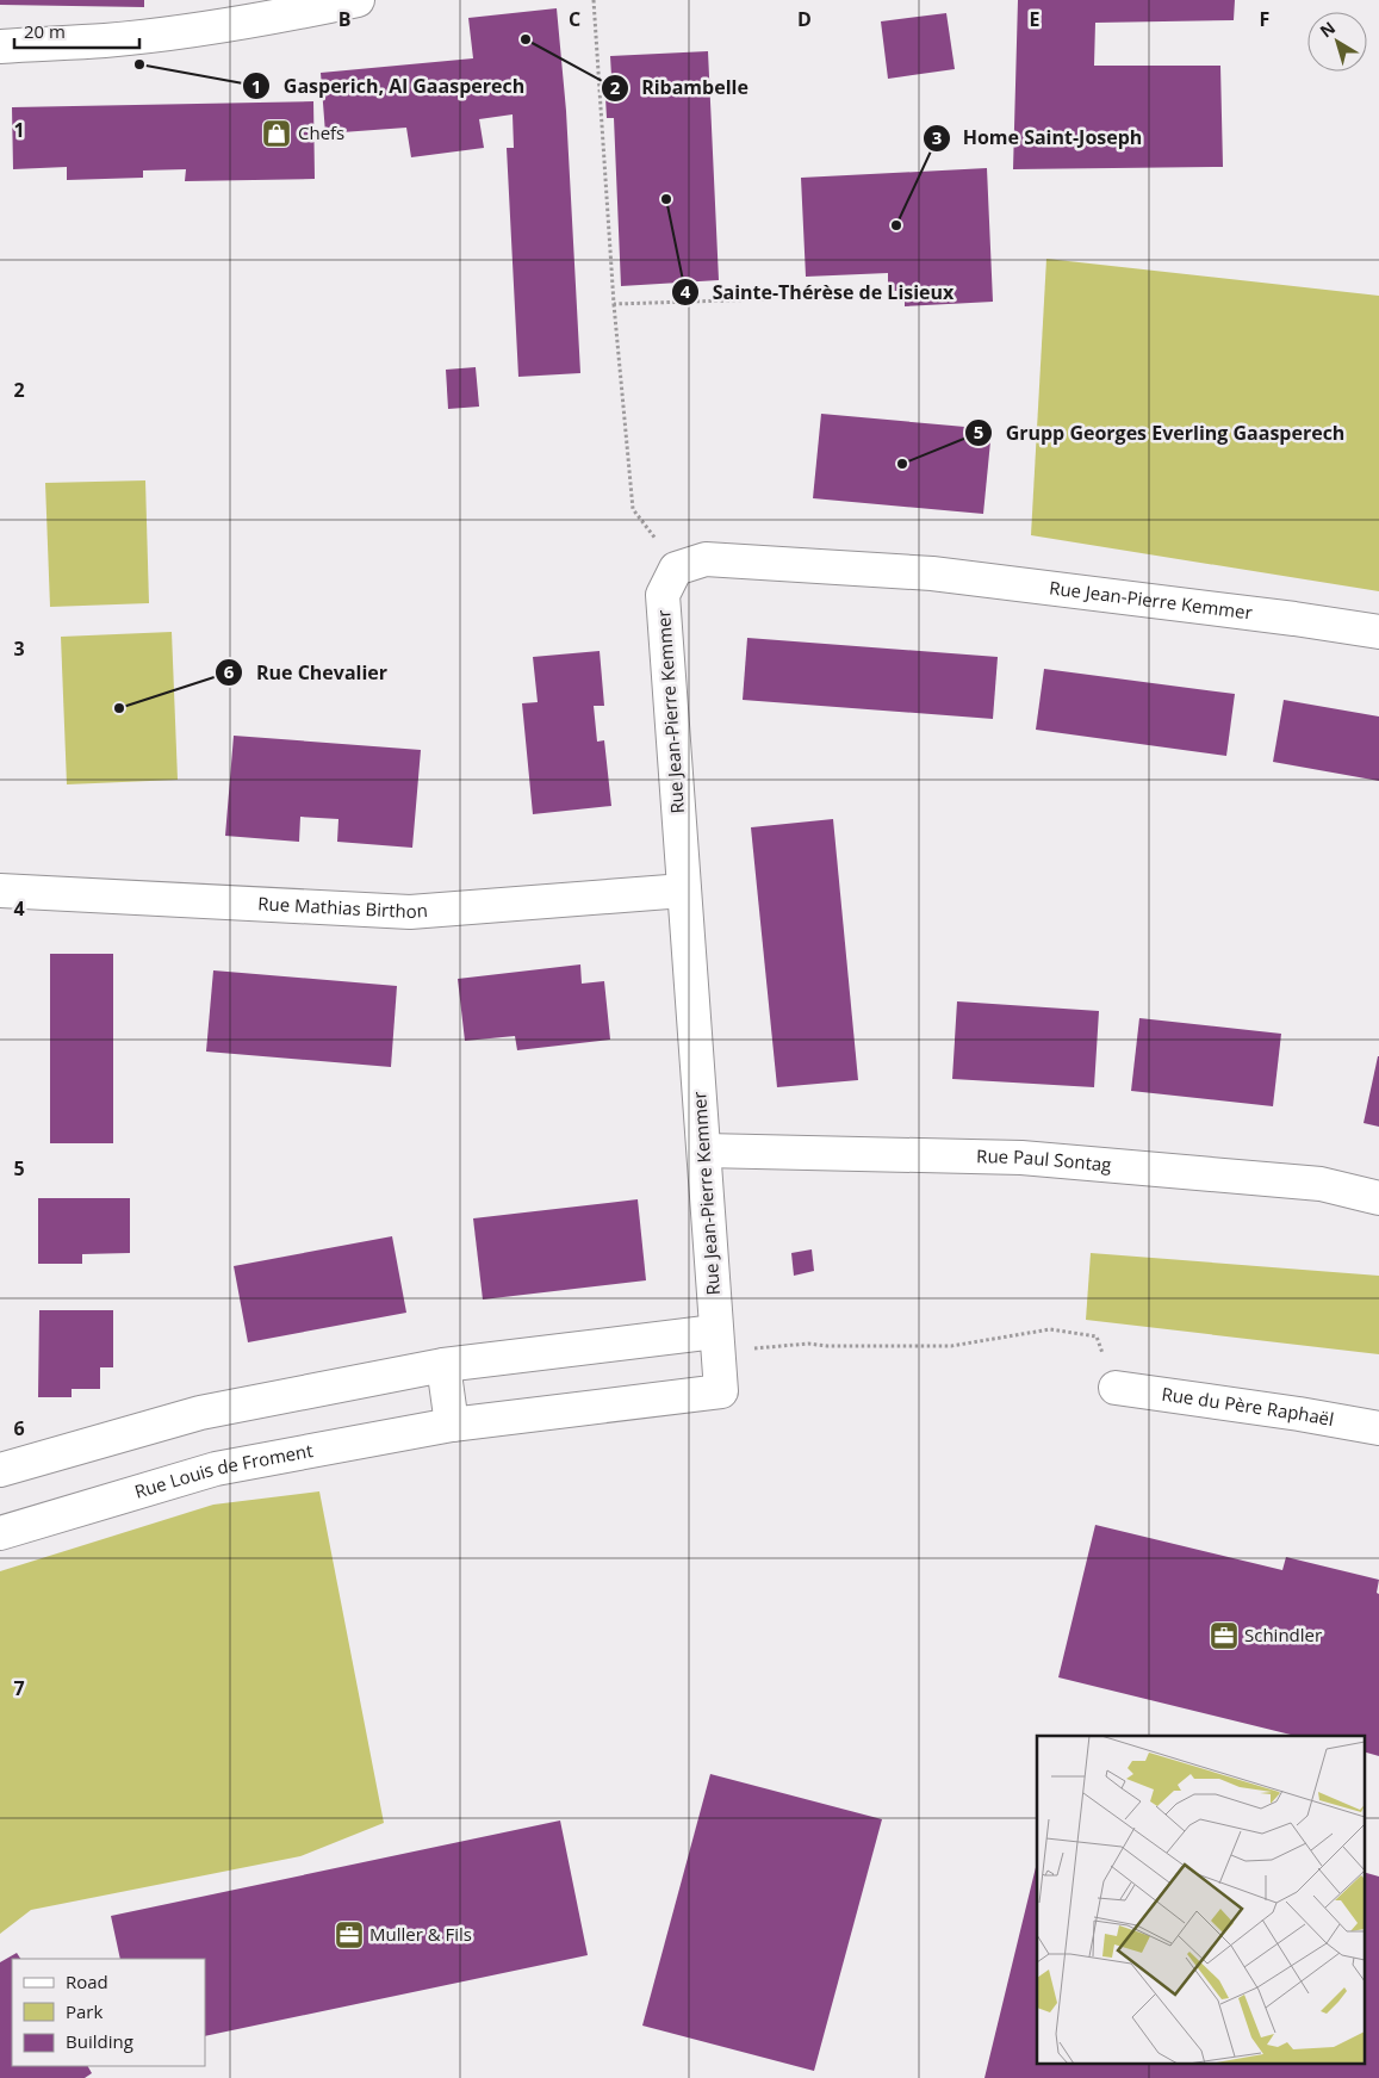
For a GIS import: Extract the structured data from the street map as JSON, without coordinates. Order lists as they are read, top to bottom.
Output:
{
  "streets": {
    "street": [
      "Rue Jean-Pierre Kemmer",
      "Rue Mathias Birthon",
      "Rue Paul Sontag",
      "Rue du Père Raphaël",
      "Rue Louis de Froment"
    ]
  },
  "crossings": [
    ["Rue Jean-Pierre Kemmer", "Rue Mathias Birthon"],
    ["Rue Jean-Pierre Kemmer", "Rue Paul Sontag"],
    ["Rue Jean-Pierre Kemmer", "Rue Louis de Froment"]
  ],
  "places": {
    "other": [
      "Ribambelle",
      "Gasperich, Al Gaasperech",
      "Sainte-Thérèse de Lisieux",
      "Home Saint-Joseph",
      "Grupp Georges Everling Gaasperech",
      "Rue Chevalier"
    ],
    "shop": ["Chefs"],
    "office": ["Schindler", "Muller & Fils"]
  },
  "legend": ["Road", "Park", "Building"],
  "scale_bar": "20 m",
  "north": "top left",
  "grid": {
    "columns": [
      "B",
      "C",
      "D",
      "E",
      "F"
    ],
    "rows": [
      "1",
      "2",
      "3",
      "4",
      "5",
      "6",
      "7"
    ]
  }
}
